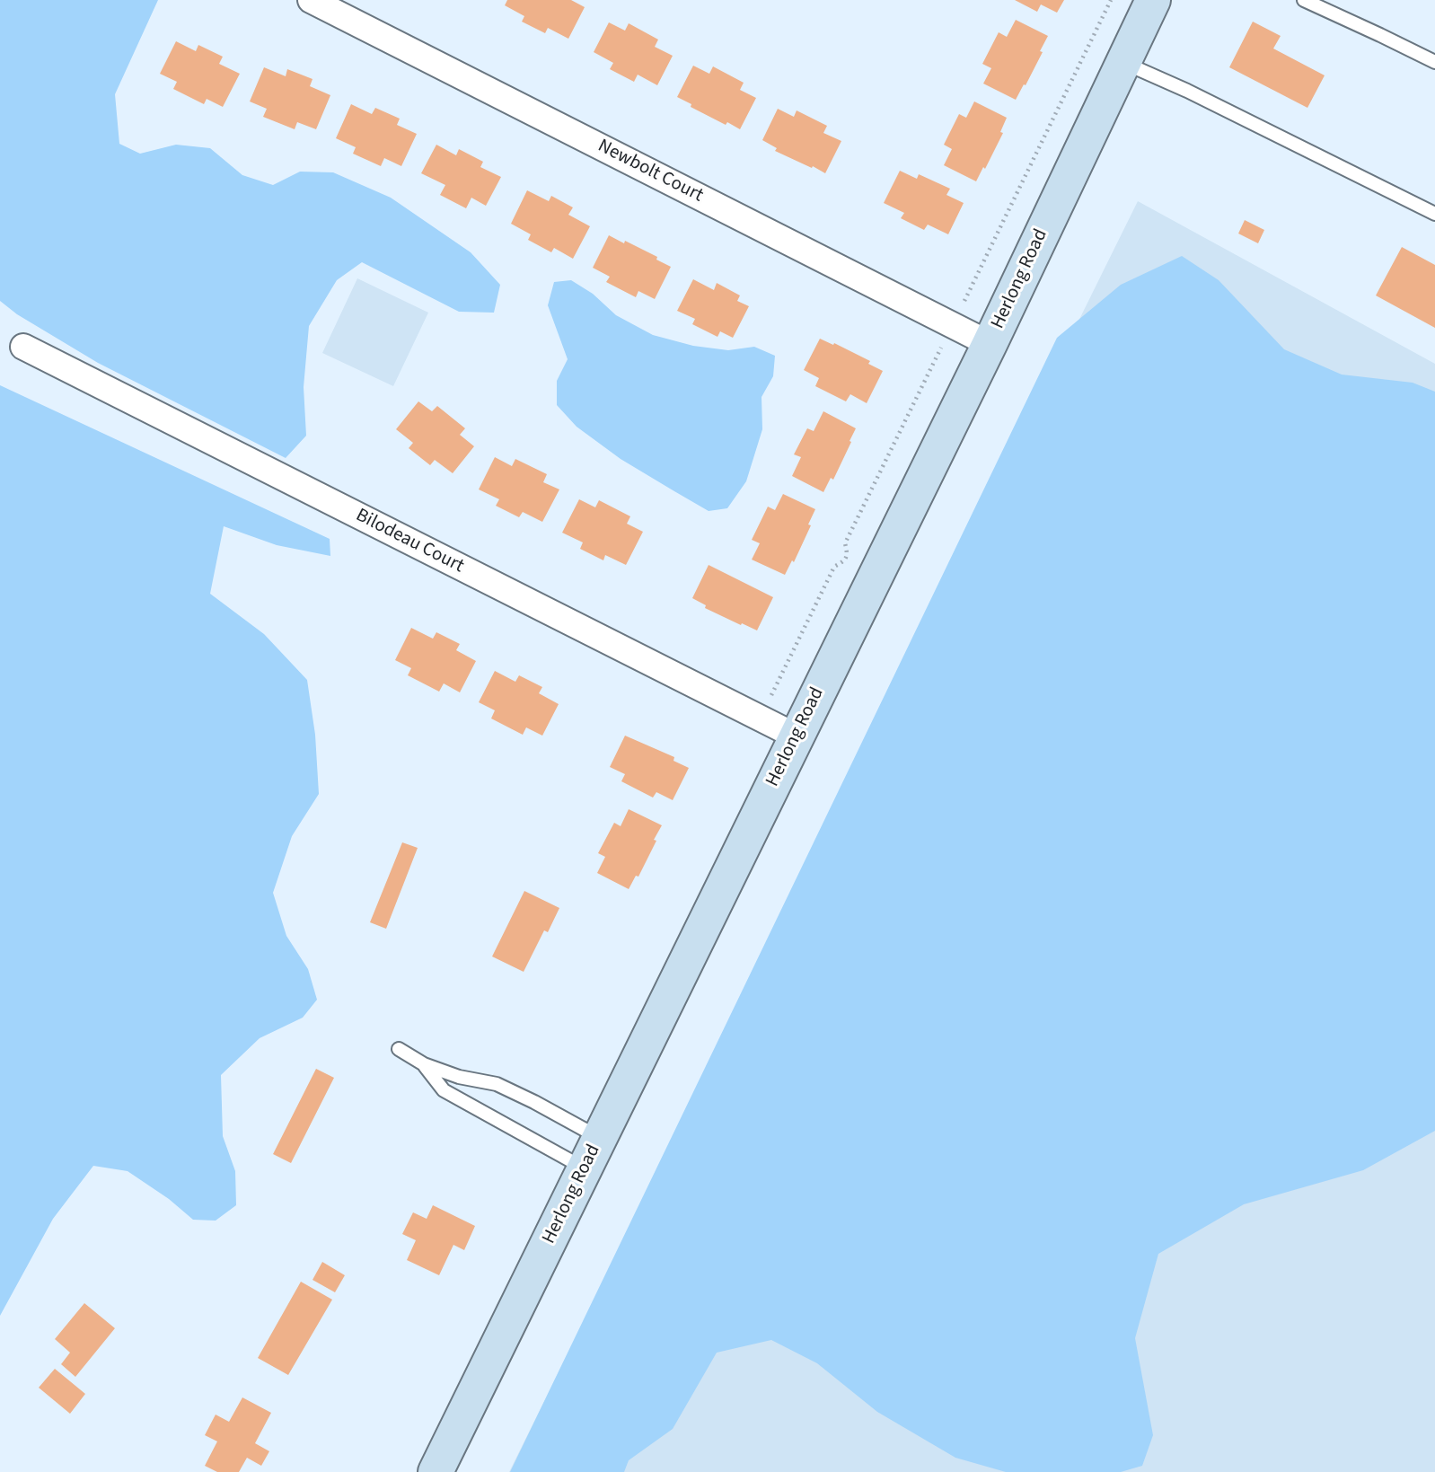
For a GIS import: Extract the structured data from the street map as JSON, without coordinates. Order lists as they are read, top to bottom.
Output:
{
  "streets": {
    "street": ["Newbolt Court", "Herlong Road", "Bilodeau Court"]
  },
  "crossings": [
    ["Newbolt Court", "Herlong Road"],
    ["Herlong Road", "Bilodeau Court"]
  ]
}
